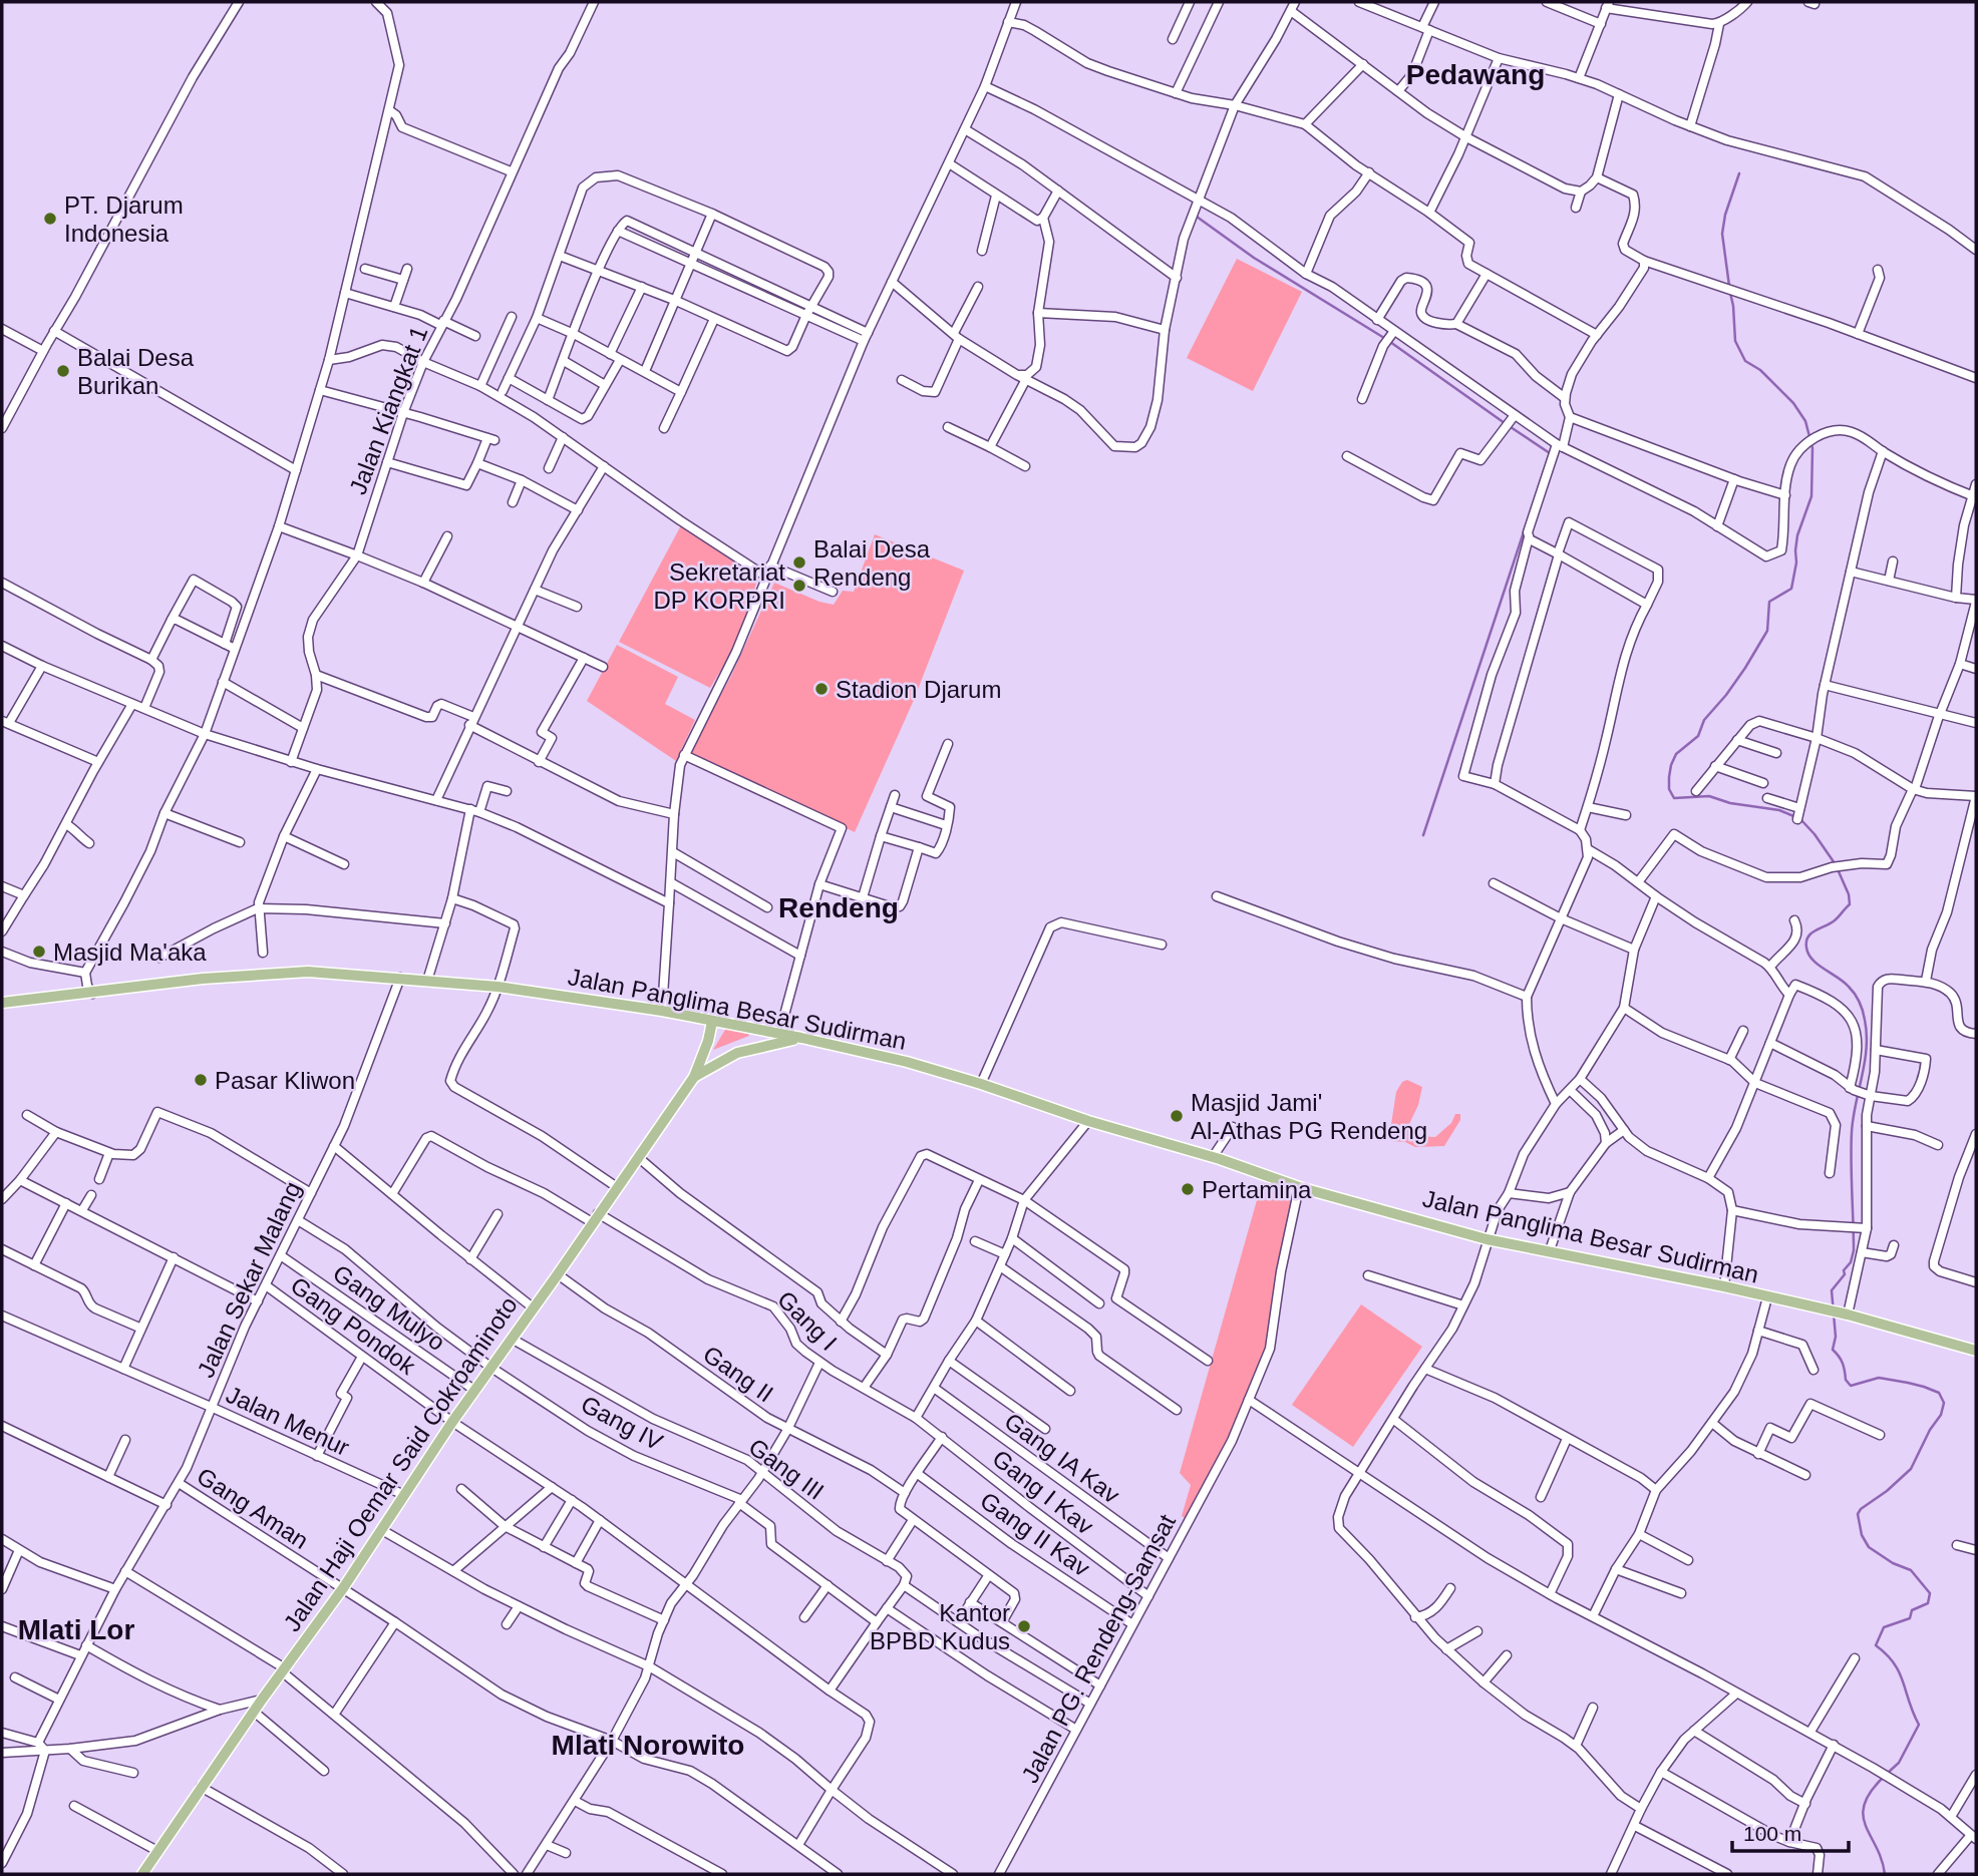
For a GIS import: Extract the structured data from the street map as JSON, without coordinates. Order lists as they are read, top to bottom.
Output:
{
  "streets": {
    "main road": ["Jalan Panglima Besar Sudirman", "Jalan Haji Oemar Said Cokroaminoto"],
    "street": [
      "Jalan Kiangkat 1",
      "Jalan Sekar Malang",
      "Gang Mulyo",
      "Gang I",
      "Gang Pondok",
      "Gang II",
      "Jalan Menur",
      "Gang IV",
      "Gang IA Kav",
      "Gang III",
      "Gang I Kav",
      "Gang Aman",
      "Gang II Kav",
      "Jalan PG. Rendeng-Samsat"
    ]
  },
  "crossings": [
    ["Jalan Panglima Besar Sudirman", "Jalan Sekar Malang"],
    ["Jalan Panglima Besar Sudirman", "Jalan PG. Rendeng-Samsat"],
    ["Jalan Sekar Malang", "Gang Mulyo"],
    ["Jalan Sekar Malang", "Gang Pondok"],
    ["Jalan Sekar Malang", "Jalan Menur"],
    ["Jalan Sekar Malang", "Gang IV"],
    ["Jalan Sekar Malang", "Gang Aman"],
    ["Gang Mulyo", "Jalan Haji Oemar Said Cokroaminoto"],
    ["Gang I", "Jalan Haji Oemar Said Cokroaminoto"],
    ["Gang I", "Gang I Kav"],
    ["Gang Pondok", "Jalan Haji Oemar Said Cokroaminoto"],
    ["Gang II", "Jalan Haji Oemar Said Cokroaminoto"],
    ["Jalan Menur", "Jalan Haji Oemar Said Cokroaminoto"],
    ["Gang IV", "Jalan Haji Oemar Said Cokroaminoto"],
    ["Gang IA Kav", "Jalan PG. Rendeng-Samsat"],
    ["Jalan Haji Oemar Said Cokroaminoto", "Gang III"],
    ["Jalan Haji Oemar Said Cokroaminoto", "Gang Aman"],
    ["Gang I Kav", "Jalan PG. Rendeng-Samsat"],
    ["Gang II Kav", "Jalan PG. Rendeng-Samsat"]
  ],
  "districts": [
    "Pedawang",
    "Rendeng",
    "Mlati Lor",
    "Mlati Norowito"
  ],
  "places": [
    "PT. Djarum Indonesia",
    "Balai Desa Burikan",
    "Balai Desa Rendeng",
    "Sekretariat DP KORPRI",
    "Stadion Djarum",
    "Masjid Ma'aka",
    "Pasar Kliwon",
    "Masjid Jami' Al-Athas PG Rendeng",
    "Pertamina",
    "Kantor BPBD Kudus"
  ],
  "scale_bar": "100 m"
}
